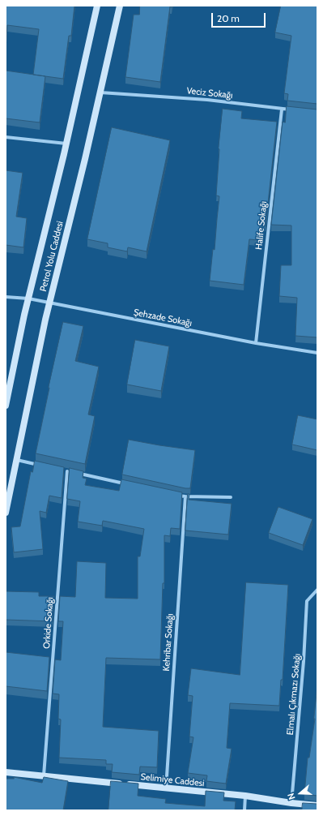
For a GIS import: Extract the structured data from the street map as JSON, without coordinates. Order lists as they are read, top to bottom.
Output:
{
  "streets": {
    "main road": ["Petrol Yolu Caddesi", "Selimiye Caddesi"],
    "street": [
      "Veciz Sokağı",
      "Halife Sokağı",
      "Şehzade Sokağı",
      "Orkide Sokağı",
      "Kehribar Sokağı",
      "Elmalı Çıkmazı Sokağı"
    ]
  },
  "crossings": [
    ["Veciz Sokağı", "Halife Sokağı"],
    ["Veciz Sokağı", "Petrol Yolu Caddesi"],
    ["Halife Sokağı", "Şehzade Sokağı"],
    ["Petrol Yolu Caddesi", "Şehzade Sokağı"],
    ["Orkide Sokağı", "Selimiye Caddesi"],
    ["Kehribar Sokağı", "Selimiye Caddesi"],
    ["Elmalı Çıkmazı Sokağı", "Selimiye Caddesi"]
  ],
  "scale_bar": "20 m",
  "north": "left"
}
